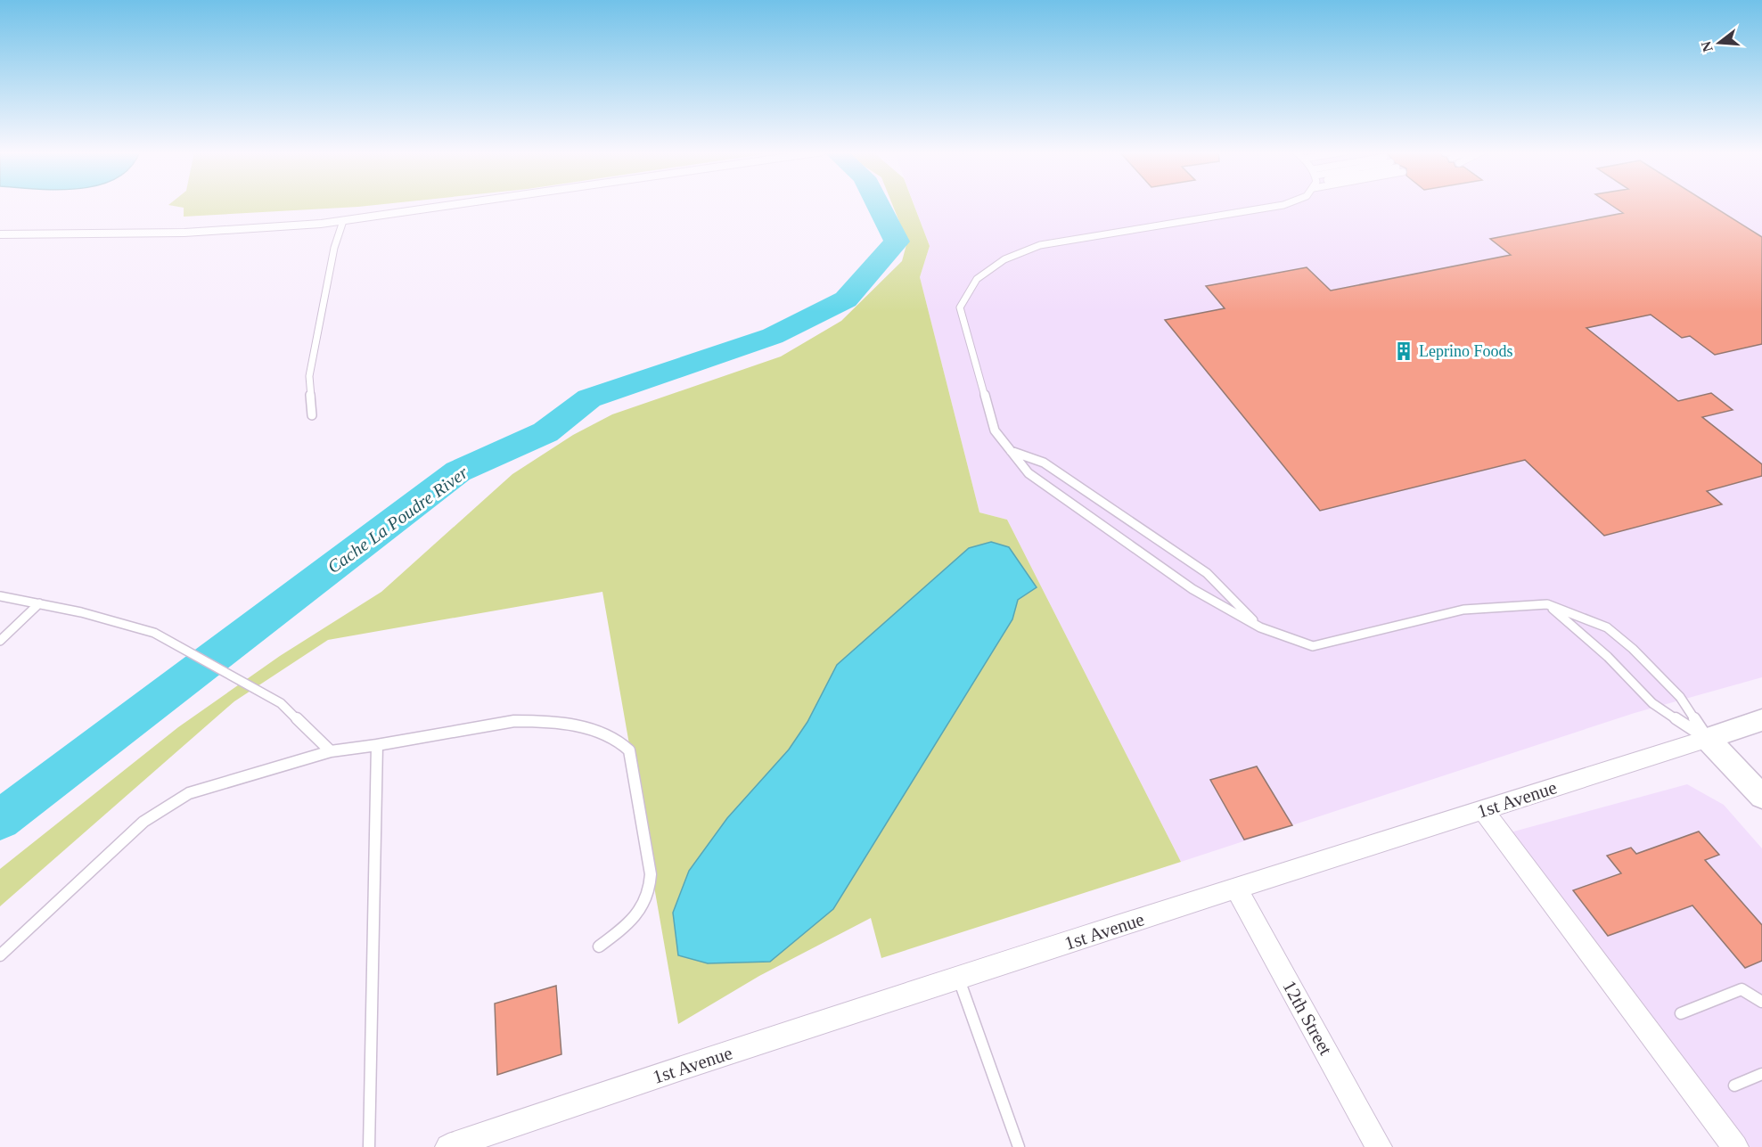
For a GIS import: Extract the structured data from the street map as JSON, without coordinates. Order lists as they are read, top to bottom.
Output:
{
  "streets": {
    "street": ["1st Avenue", "12th Street"]
  },
  "crossings": [
    ["1st Avenue", "12th Street"]
  ],
  "water": ["Cache La Poudre River"],
  "places": {
    "building": ["Leprino Foods"]
  },
  "north": "left"
}
